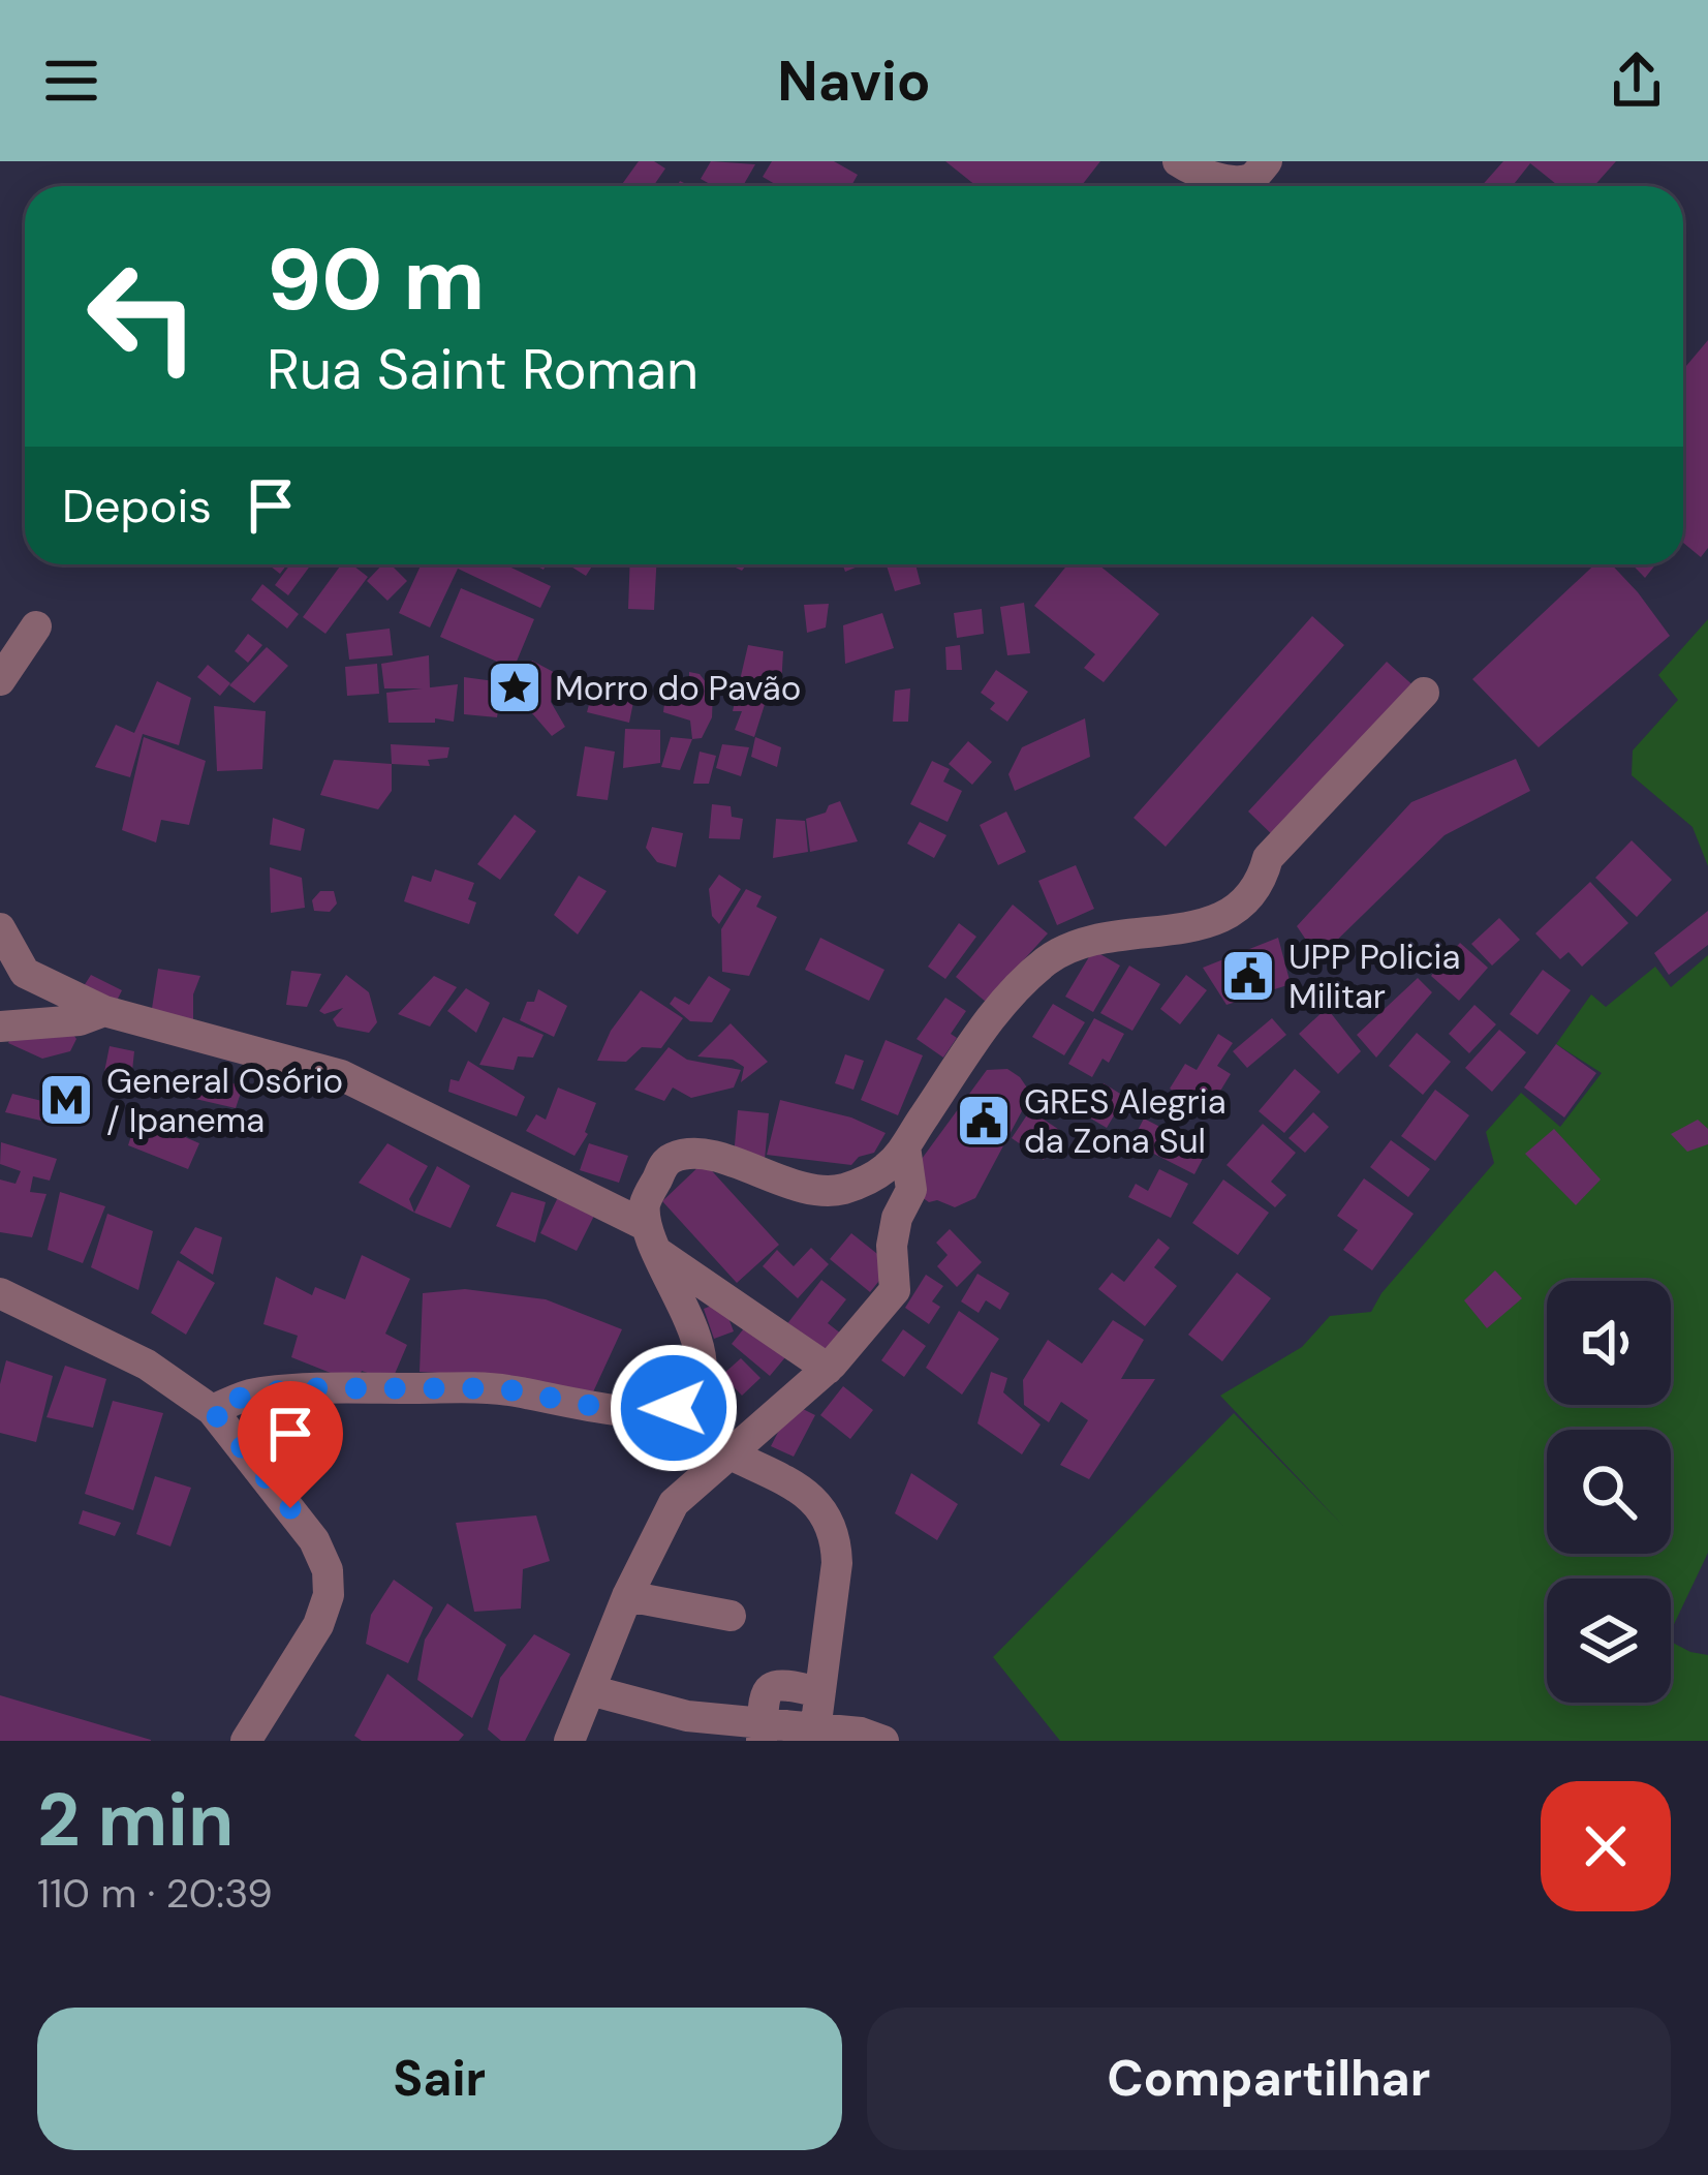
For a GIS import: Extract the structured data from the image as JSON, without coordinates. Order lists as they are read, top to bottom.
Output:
{
  "places": {
    "place": ["Morro do Pavão"],
    "public building": ["UPP Policia Militar", "GRES Alegria da Zona Sul"],
    "metro station": ["General Osório / Ipanema"]
  },
  "page": {
    "header": "Navio",
    "turn": ["90 m", "Rua Saint Roman"],
    "then": "Depois",
    "heading": ["2 min", "110 m · 20:39"],
    "buttons": ["Sair", "Compartilhar"]
  }
}
